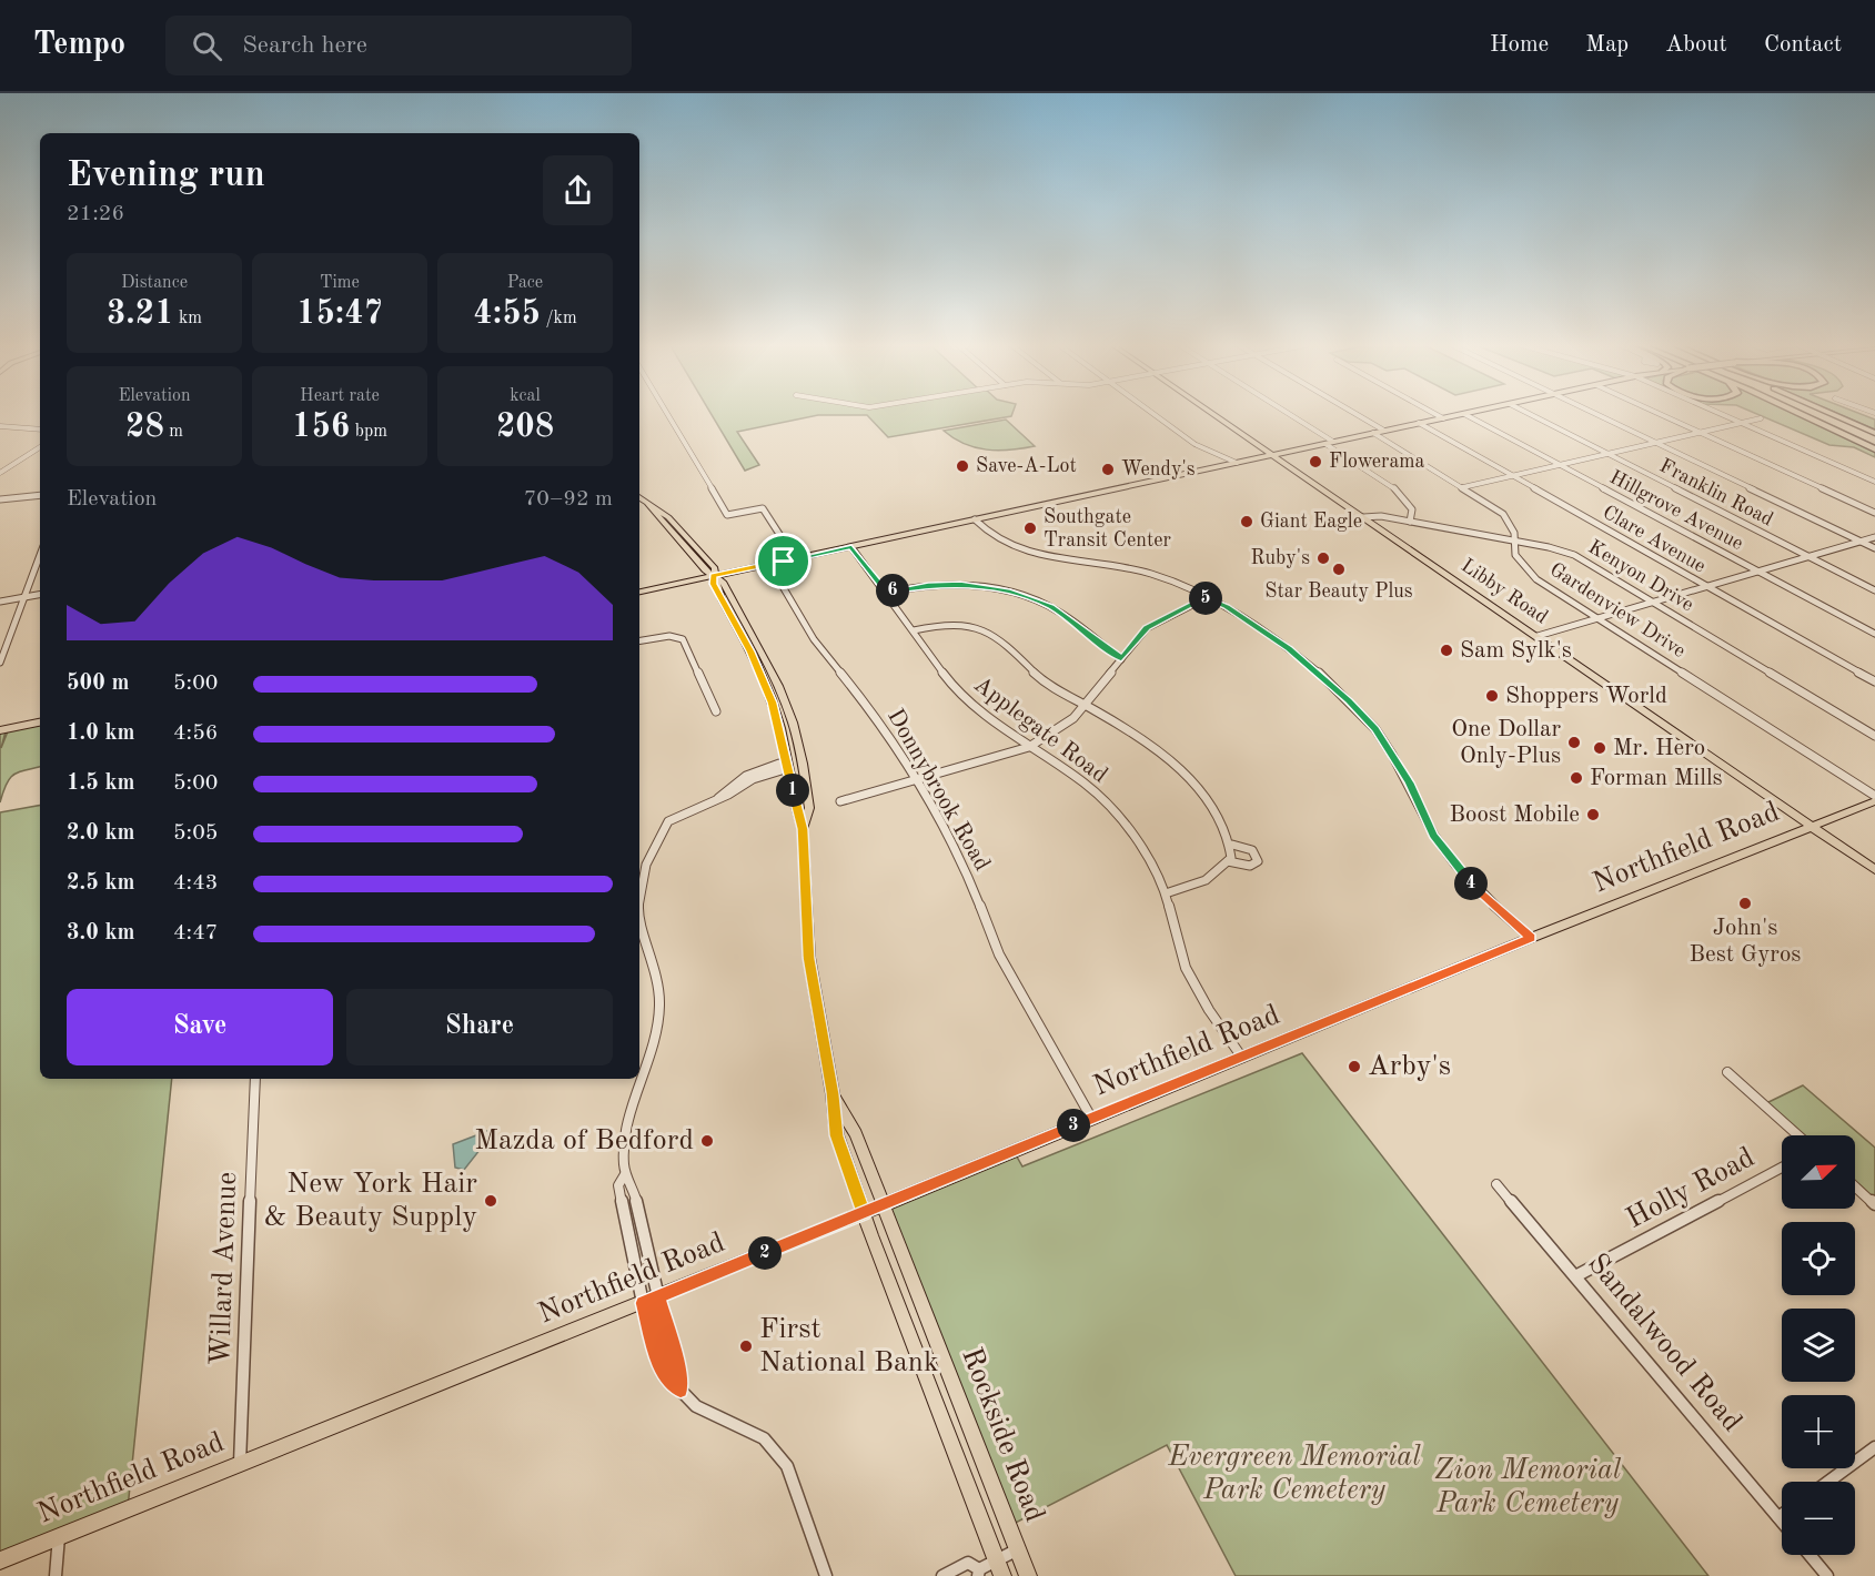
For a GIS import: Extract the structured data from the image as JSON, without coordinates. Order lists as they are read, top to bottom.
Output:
{
  "streets": {
    "main road": ["Libby Road", "Northfield Road", "Rockside Road"],
    "street": [
      "Franklin Road",
      "Hillgrove Avenue",
      "Clare Avenue",
      "Kenyon Drive",
      "Gardenview Drive",
      "Applegate Road",
      "Donnybrook Road",
      "Holly Road",
      "Willard Avenue",
      "Sandalwood Road"
    ]
  },
  "crossings": [
    ["Kenyon Drive", "Libby Road"],
    ["Kenyon Drive", "Gardenview Drive"],
    ["Libby Road", "Northfield Road"],
    ["Applegate Road", "Northfield Road"],
    ["Donnybrook Road", "Northfield Road"],
    ["Northfield Road", "Willard Avenue"],
    ["Northfield Road", "Rockside Road"],
    ["Holly Road", "Sandalwood Road"]
  ],
  "parks": ["Evergreen Memorial Park Cemetery", "Zion Memorial Park Cemetery"],
  "places": [
    "Flowerama",
    "Save-A-Lot",
    "Wendy's",
    "Giant Eagle",
    "Southgate Transit Center",
    "Ruby's",
    "Star Beauty Plus",
    "Sam Sylk's",
    "Shoppers World",
    "One Dollar Only-Plus",
    "Mr. Hero",
    "Forman Mills",
    "Boost Mobile",
    "John's Best Gyros",
    "Arby's",
    "Mazda of Bedford",
    "New York Hair & Beauty Supply",
    "First National Bank"
  ],
  "north": "top right",
  "page": {
    "header": "Tempo",
    "search": "Search here",
    "nav": [
      "Home",
      "Map",
      "About",
      "Contact"
    ],
    "heading": ["Evening run", "21:26"],
    "stats": [
      ["Distance", "3.21 km"],
      ["Time", "15:47"],
      ["Pace", "4:55 /km"],
      ["Elevation", "28 m"],
      ["Heart rate", "156 bpm"],
      ["kcal", "208"]
    ],
    "chart": ["Elevation", "70–92 m"],
    "pins": [
      "6",
      "5",
      "1",
      "4",
      "3",
      "2"
    ],
    "list": [
      {
        "name": "500 m",
        "note": "5:00"
      },
      {
        "name": "1.0 km",
        "note": "4:56"
      },
      {
        "name": "1.5 km",
        "note": "5:00"
      },
      {
        "name": "2.0 km",
        "note": "5:05"
      },
      {
        "name": "2.5 km",
        "note": "4:43"
      },
      {
        "name": "3.0 km",
        "note": "4:47"
      }
    ],
    "buttons": ["Save", "Share"],
    "map_buttons": ["+", "−"]
  }
}
